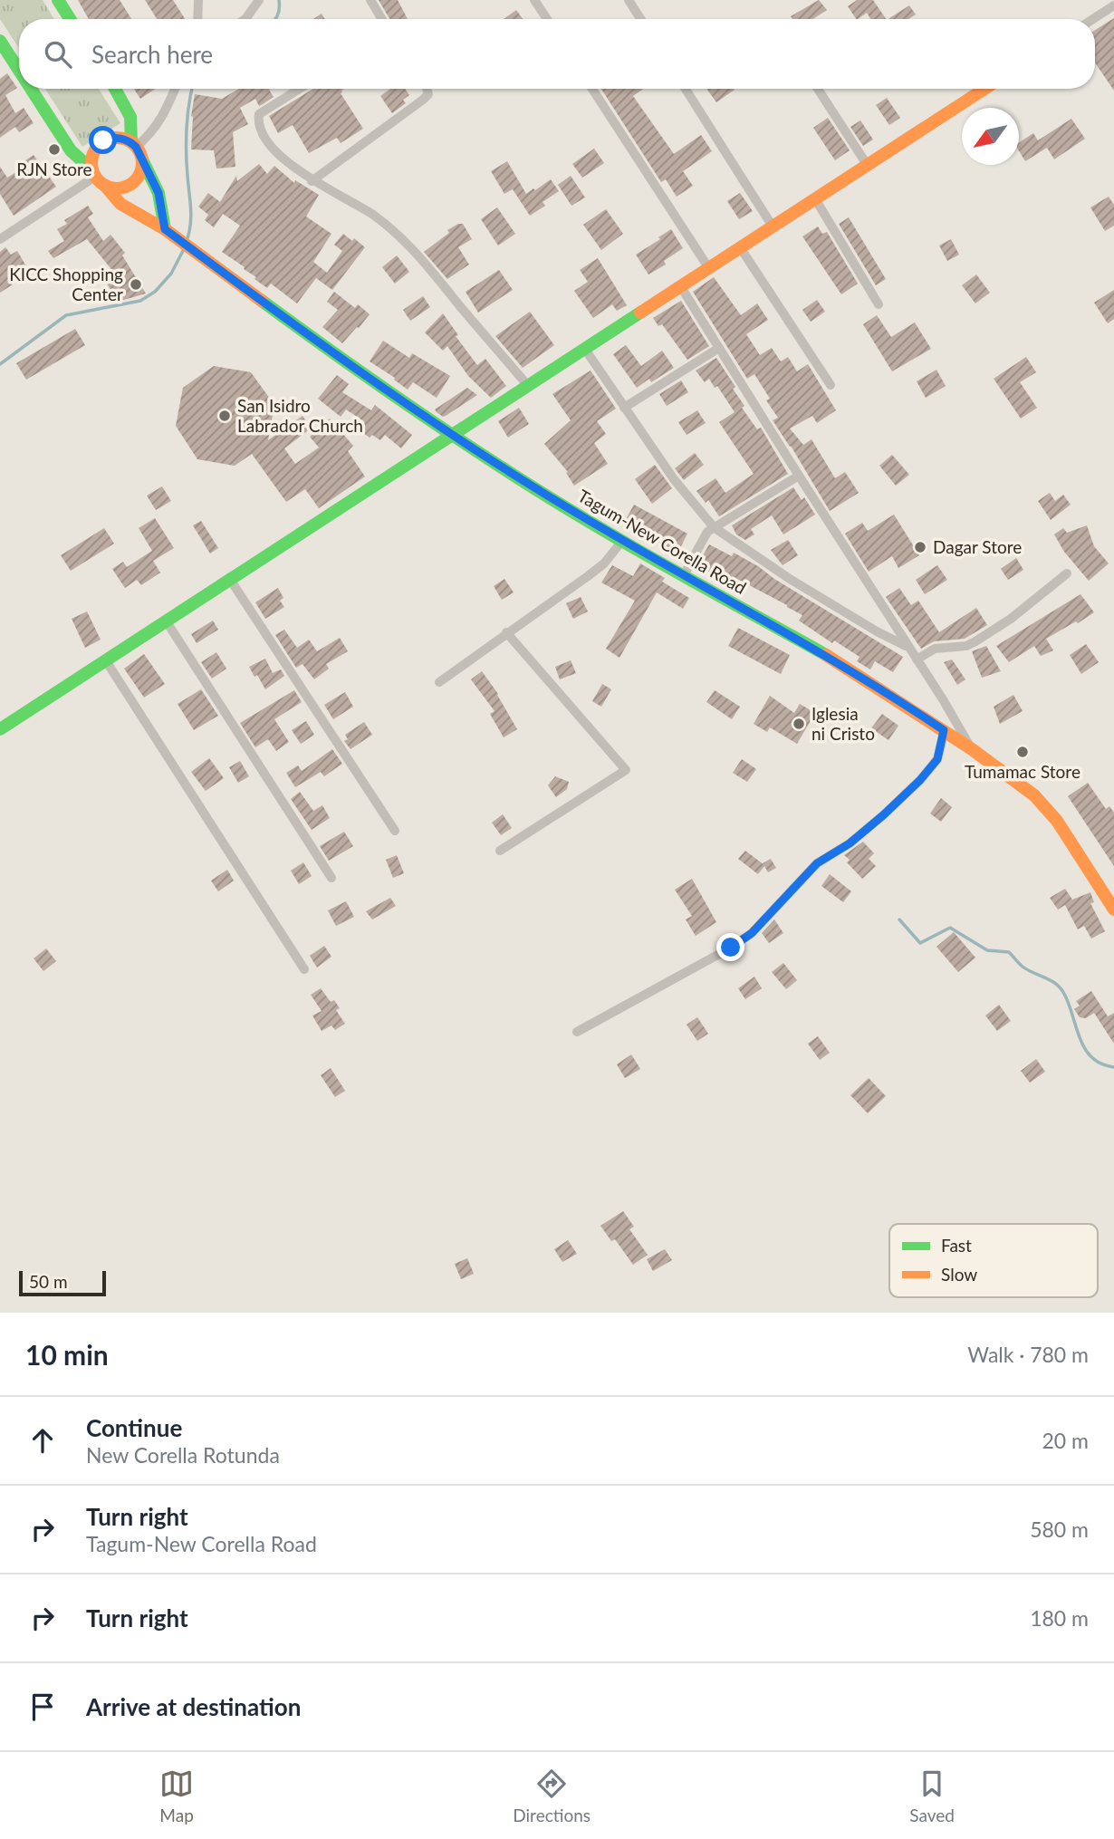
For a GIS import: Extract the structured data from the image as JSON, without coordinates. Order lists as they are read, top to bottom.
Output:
{
  "streets": {
    "main road": ["Tagum-New Corella Road"]
  },
  "places": [
    "RJN Store",
    "KICC Shopping Center",
    "San Isidro Labrador Church",
    "Dagar Store",
    "Iglesia ni Cristo",
    "Tumamac Store"
  ],
  "legend": ["Fast", "Slow"],
  "scale_bar": "50 m",
  "north": "bottom left",
  "page": {
    "search": "Search here",
    "scale": "50 m",
    "heading": ["10 min", "Walk · 780 m"],
    "list": [
      ["Continue", "New Corella Rotunda", "20 m"],
      ["Turn right", "Tagum-New Corella Road", "580 m"],
      ["Turn right", "180 m"],
      "Arrive at destination"
    ],
    "nav": ["Map", "Directions", "Saved"]
  }
}
